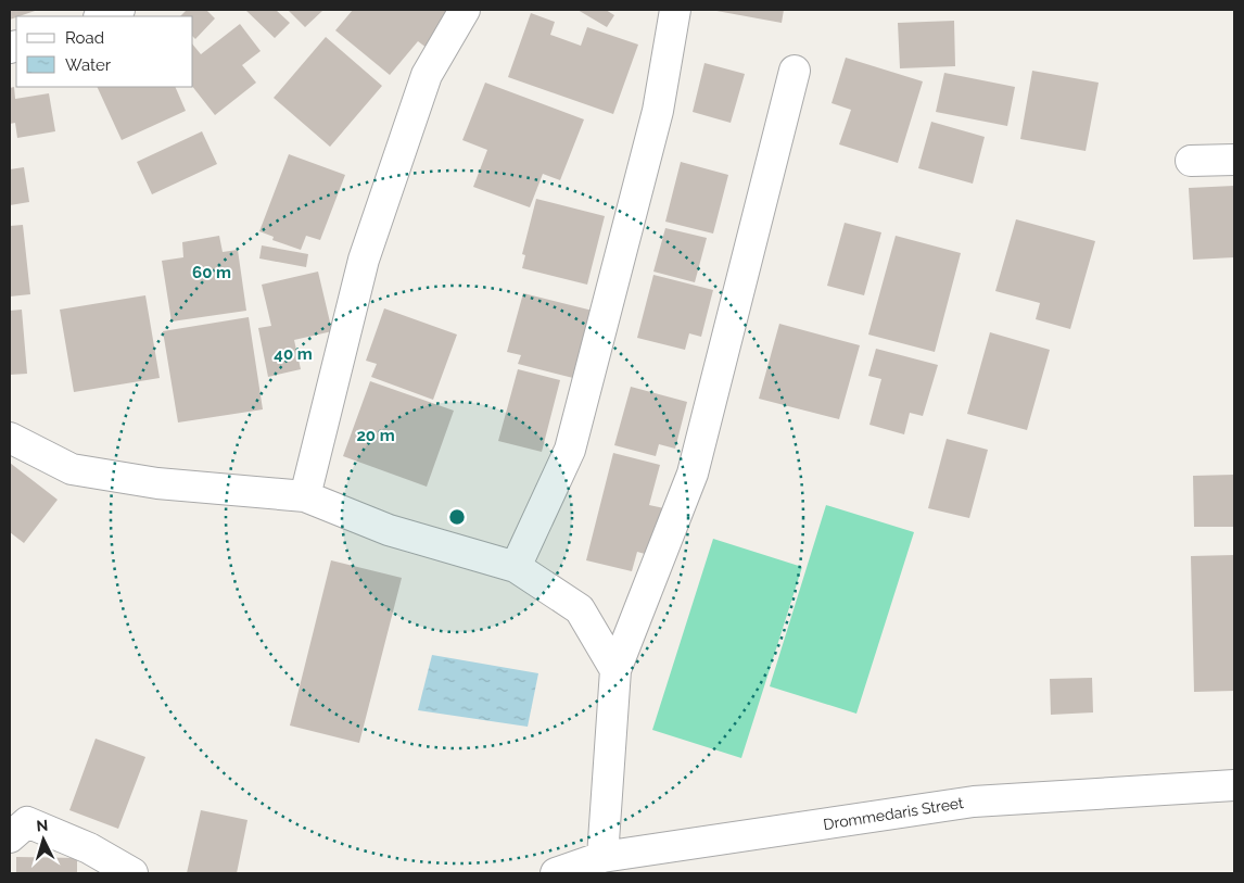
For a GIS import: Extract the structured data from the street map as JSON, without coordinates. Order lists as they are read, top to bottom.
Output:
{
  "streets": {
    "street": ["Drommedaris Street"]
  },
  "legend": ["Road", "Water"],
  "north": "top",
  "rings": ["60 m", "40 m", "20 m"]
}
